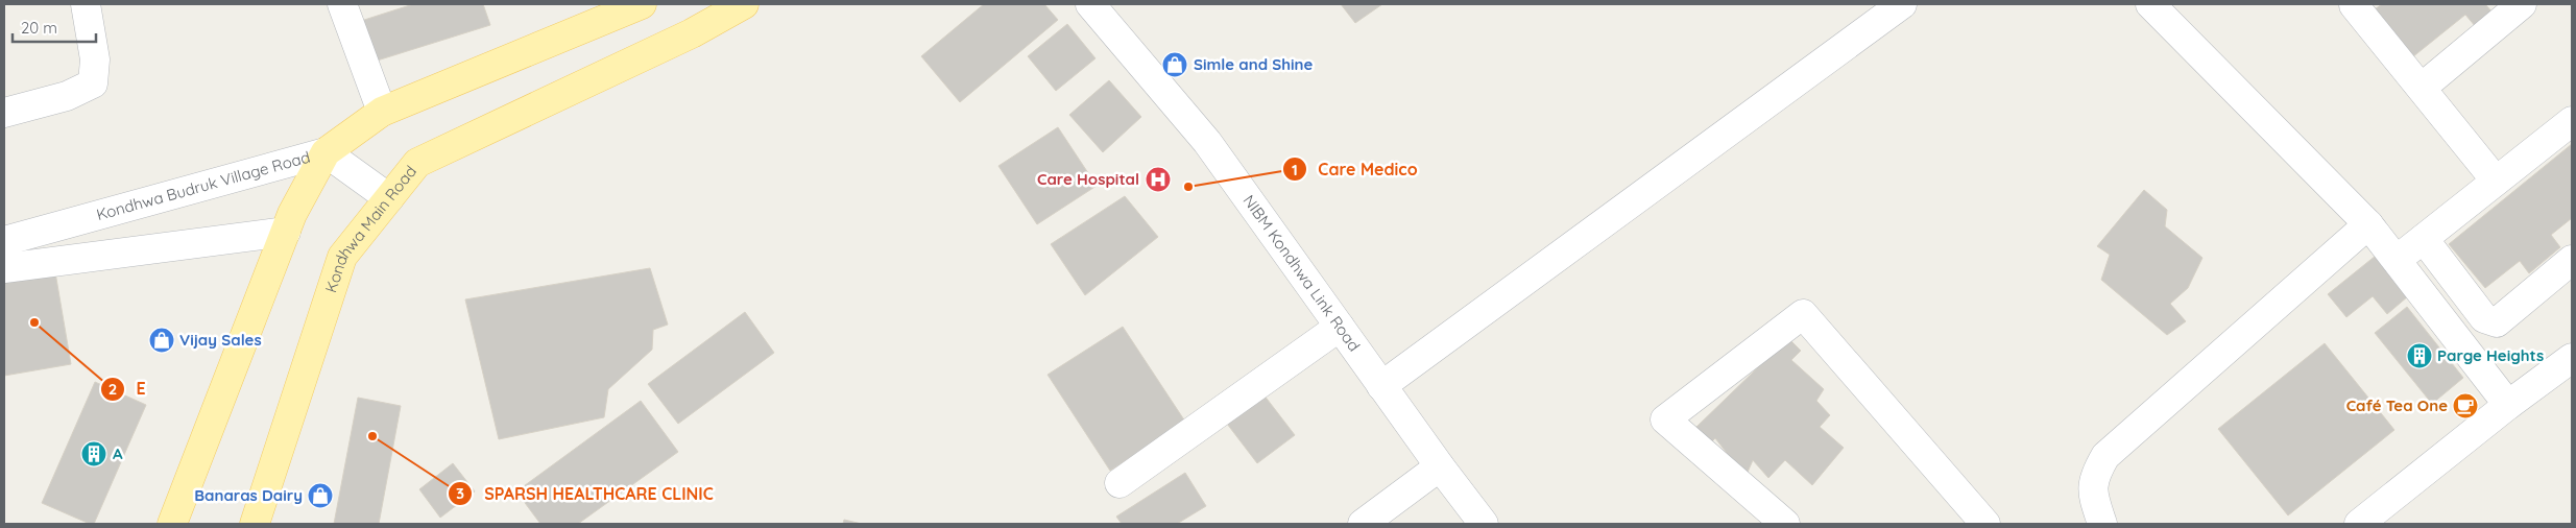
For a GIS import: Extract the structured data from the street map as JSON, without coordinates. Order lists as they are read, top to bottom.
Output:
{
  "streets": {
    "main road": ["Kondhwa Main Road"],
    "street": ["Kondhwa Budruk Village Road", "NIBM Kondhwa Link Road"]
  },
  "crossings": [
    ["Kondhwa Budruk Village Road", "Kondhwa Main Road"]
  ],
  "places": {
    "shop": ["Simle and Shine", "Vijay Sales", "Banaras Dairy"],
    "hospital": ["Care Hospital"],
    "other": ["Care Medico", "E", "SPARSH HEALTHCARE CLINIC"],
    "building": ["Parge Heights", "A"],
    "cafe": ["Café Tea One"]
  },
  "scale_bar": "20 m"
}
